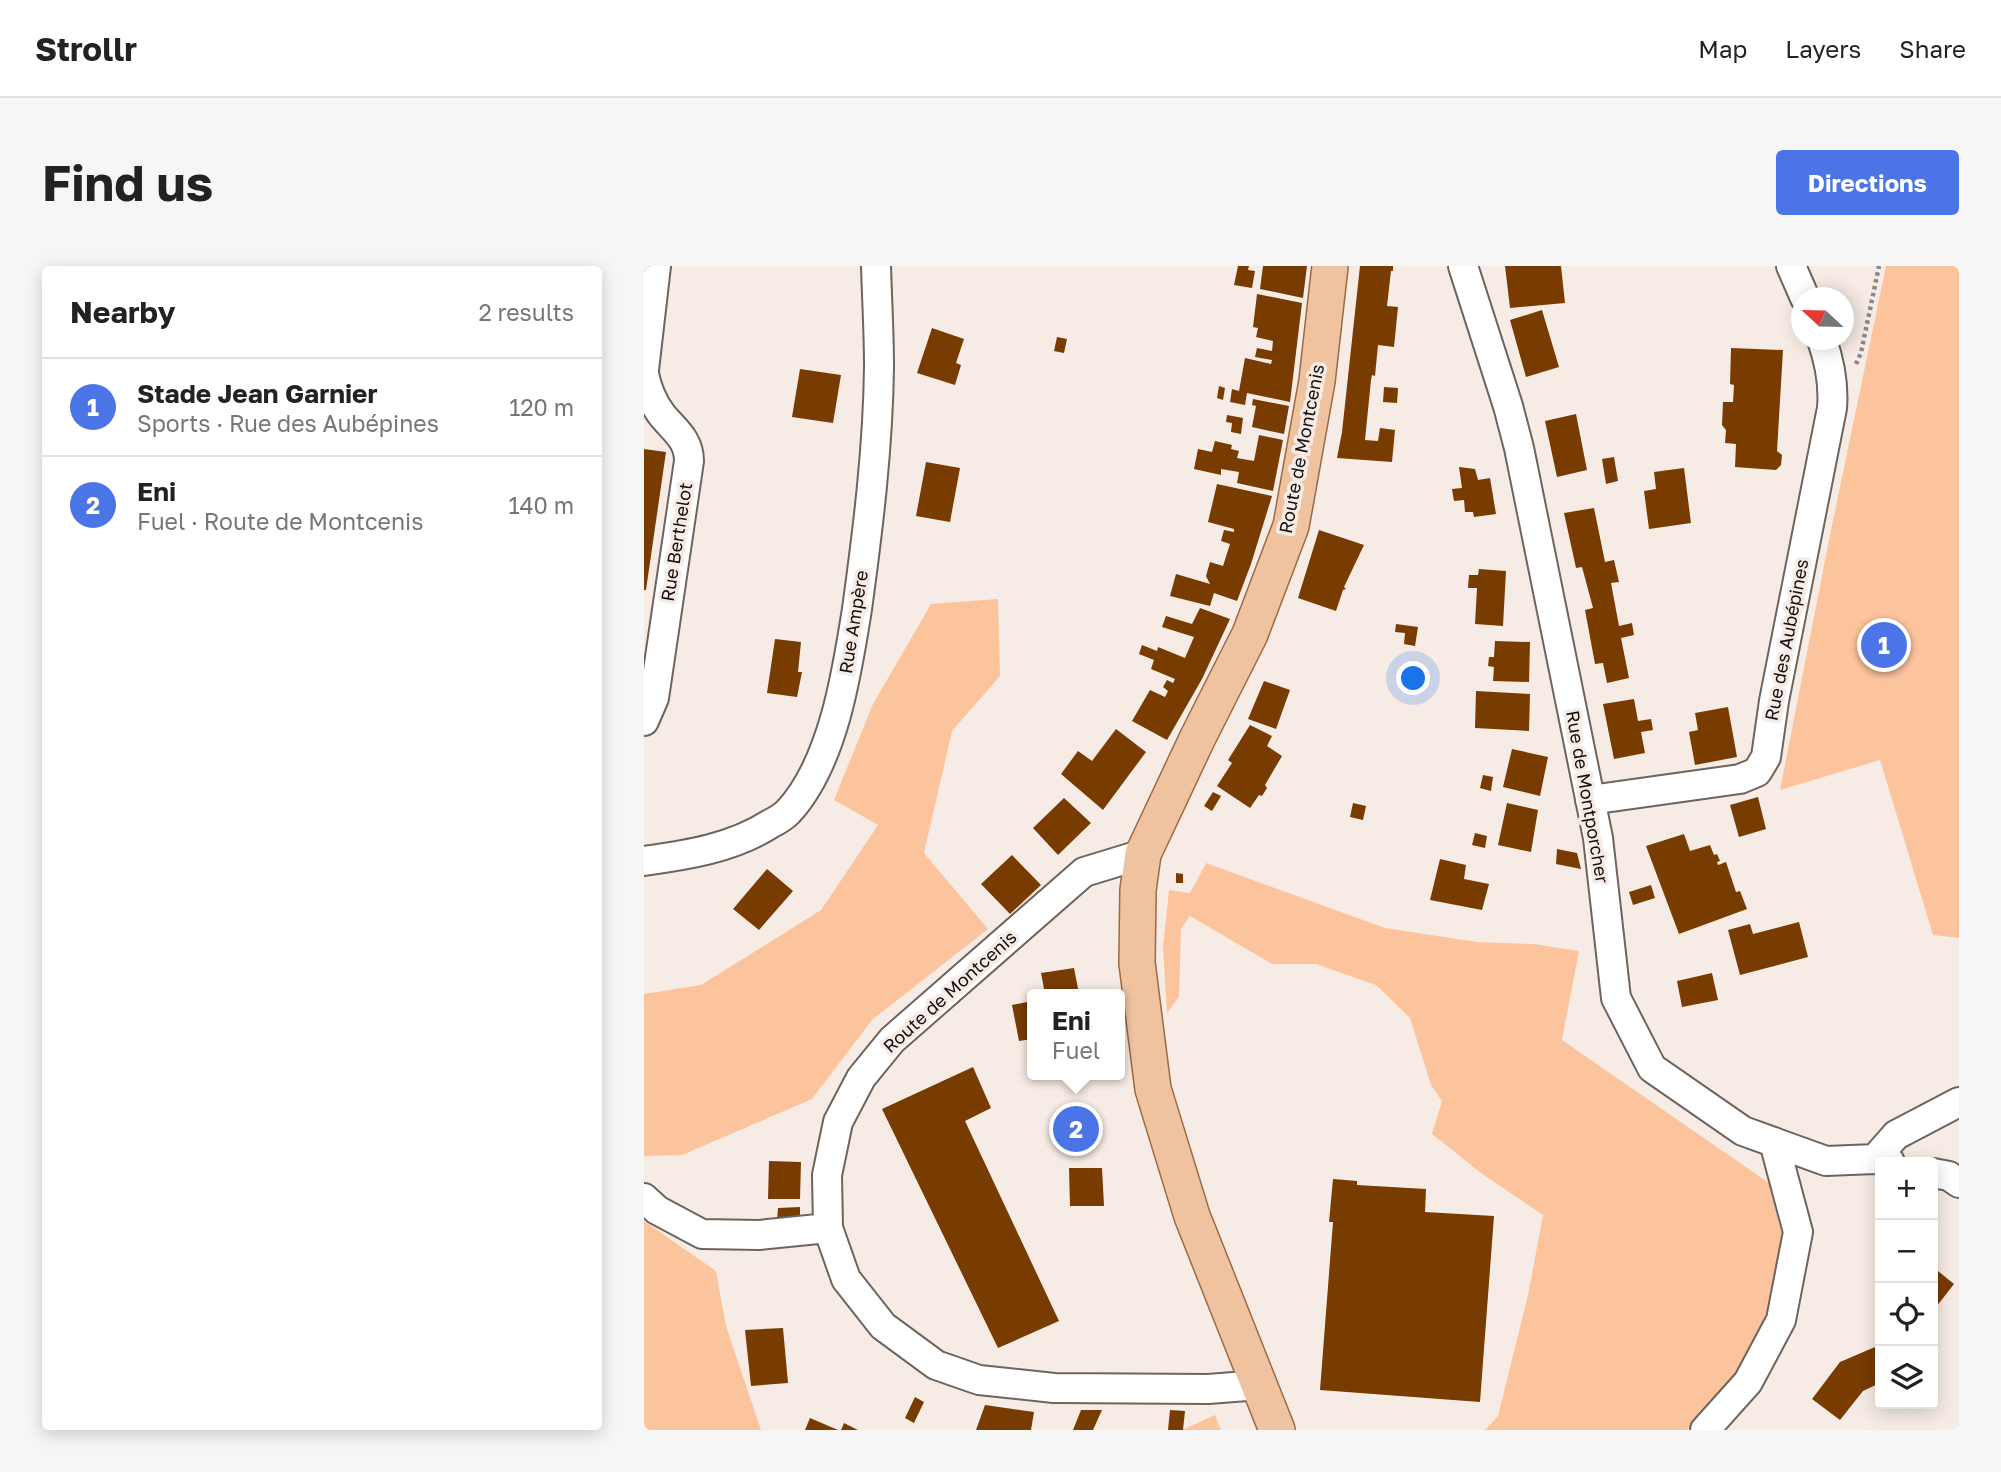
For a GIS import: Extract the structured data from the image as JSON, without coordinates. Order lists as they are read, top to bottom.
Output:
{
  "streets": {
    "main road": ["Route de Montcenis"],
    "street": [
      "Rue Berthelot",
      "Rue Ampère",
      "Rue des Aubépines",
      "Rue de Montporcher"
    ]
  },
  "crossings": [
    ["Rue des Aubépines", "Rue de Montporcher"]
  ],
  "north": "left",
  "page": {
    "header": "Strollr",
    "nav": ["Map", "Layers", "Share"],
    "buttons": "Directions",
    "title": "Find us",
    "heading": ["Nearby", "2 results"],
    "list": [
      {
        "mark": "1",
        "name": "Stade Jean Garnier",
        "note": "Sports · Rue des Aubépines",
        "value": "120 m"
      },
      {
        "mark": "2",
        "name": "Eni",
        "note": "Fuel · Route de Montcenis",
        "value": "140 m"
      }
    ],
    "pins": ["1", "2"],
    "popup": ["Eni", "Fuel"],
    "map_buttons": ["+", "−"]
  }
}
